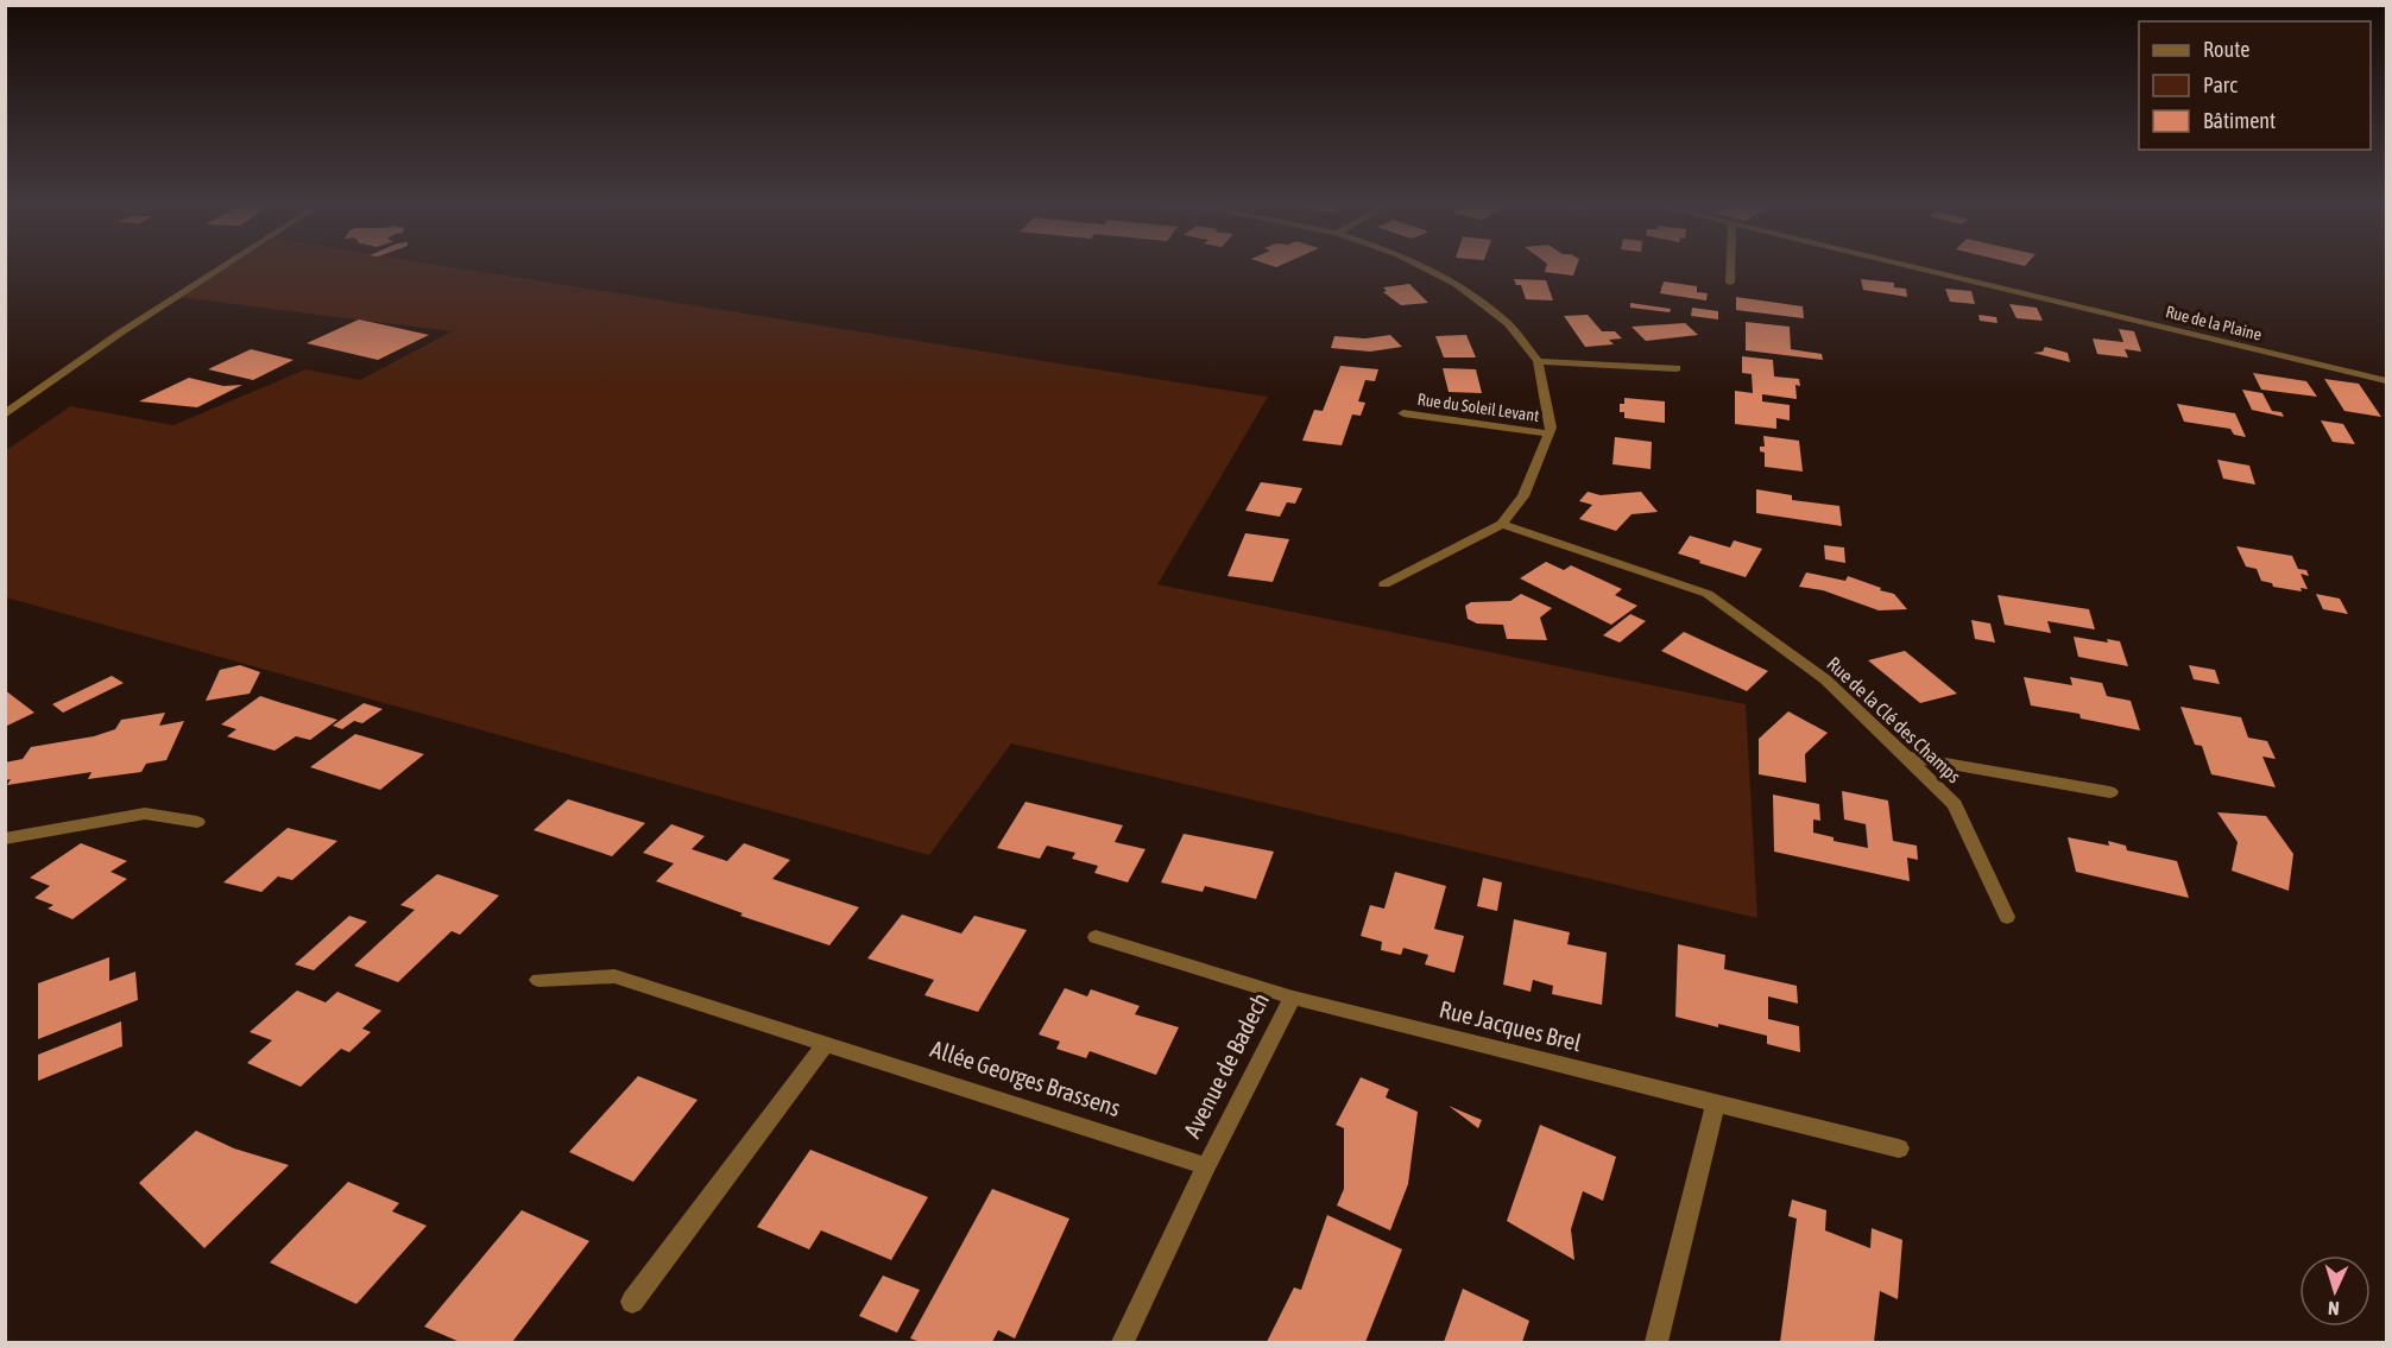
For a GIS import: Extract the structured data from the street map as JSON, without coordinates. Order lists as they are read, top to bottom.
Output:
{
  "streets": {
    "street": [
      "Rue de la Plaine",
      "Rue du Soleil Levant",
      "Rue de la Clé des Champs",
      "Rue Jacques Brel",
      "Avenue de Badech",
      "Allée Georges Brassens"
    ]
  },
  "crossings": [
    ["Rue du Soleil Levant", "Rue de la Clé des Champs"],
    ["Rue Jacques Brel", "Avenue de Badech"],
    ["Avenue de Badech", "Allée Georges Brassens"]
  ],
  "legend": ["Route", "Parc", "Bâtiment"],
  "north": "bottom"
}
